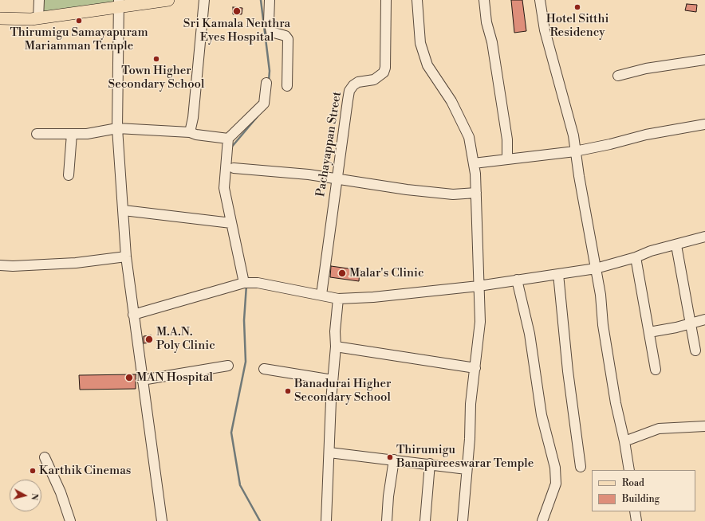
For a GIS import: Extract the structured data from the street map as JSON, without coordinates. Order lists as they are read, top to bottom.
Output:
{
  "streets": {
    "street": ["Pachayappan Street"]
  },
  "places": [
    "Hotel Sitthi Residency",
    "Sri Kamala Nenthra Eyes Hospital",
    "Thirumigu Samayapuram Mariamman Temple",
    "Town Higher Secondary School",
    "Malar's Clinic",
    "M.A.N. Poly Clinic",
    "MAN Hospital",
    "Banadurai Higher Secondary School",
    "Thirumigu Banapureeswarar Temple",
    "Karthik Cinemas"
  ],
  "legend": ["Road", "Building"],
  "north": "right"
}
